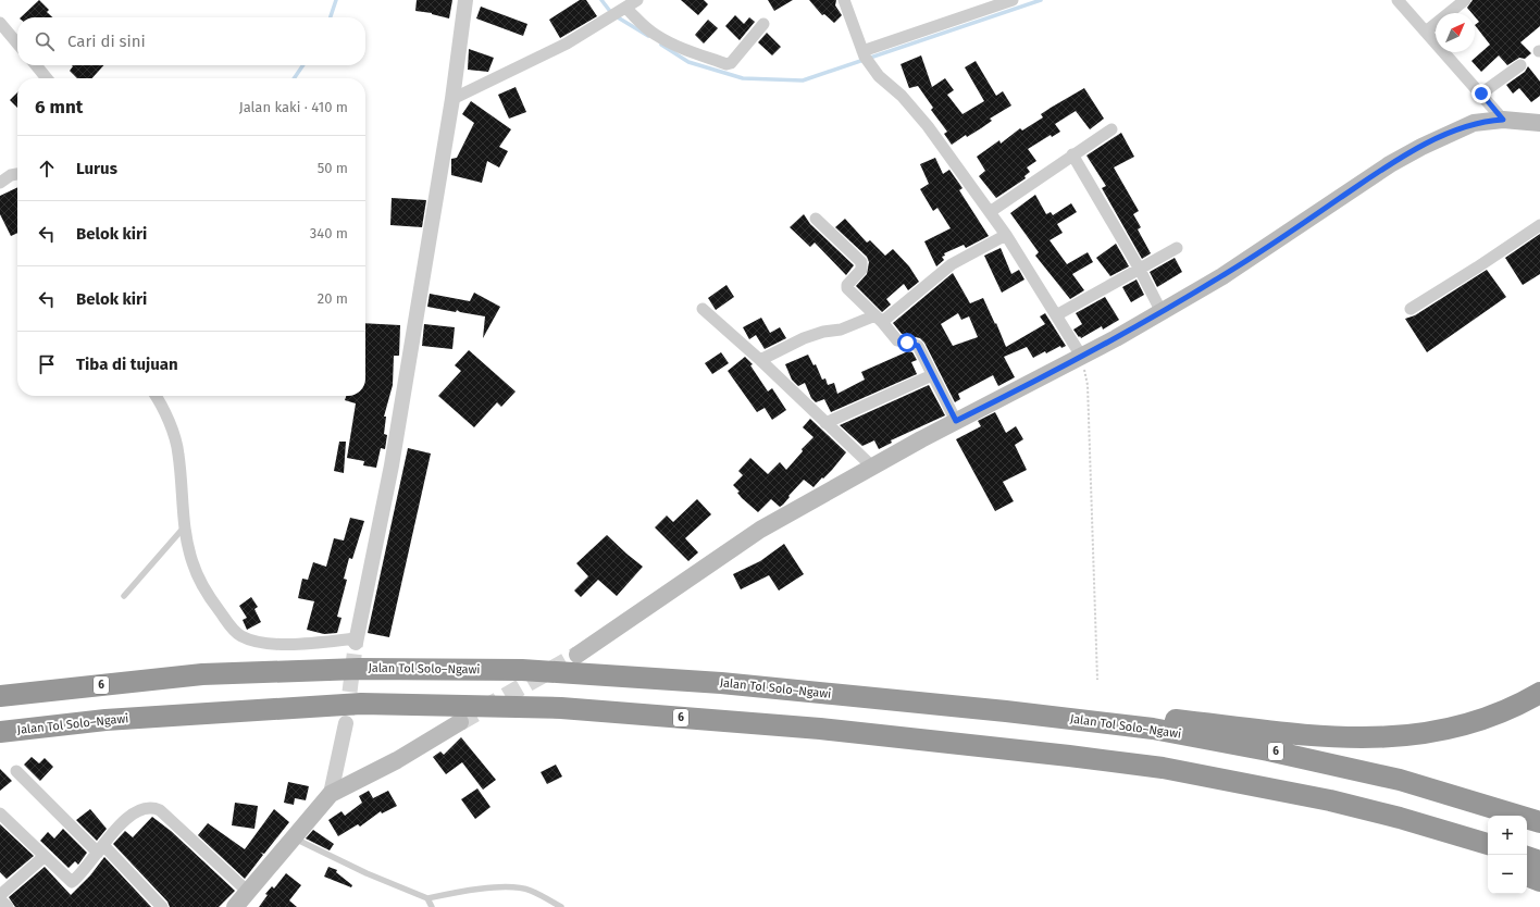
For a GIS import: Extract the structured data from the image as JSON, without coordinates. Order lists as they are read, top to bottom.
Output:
{
  "streets": {
    "highway": ["Jalan Tol Solo–Ngawi", "6"]
  },
  "north": "top right",
  "page": {
    "search": "Cari di sini",
    "heading": ["6 mnt", "Jalan kaki · 410 m"],
    "list": [
      ["Lurus", "50 m"],
      ["Belok kiri", "340 m"],
      ["Belok kiri", "20 m"],
      "Tiba di tujuan"
    ],
    "map_buttons": ["+", "−"]
  }
}
